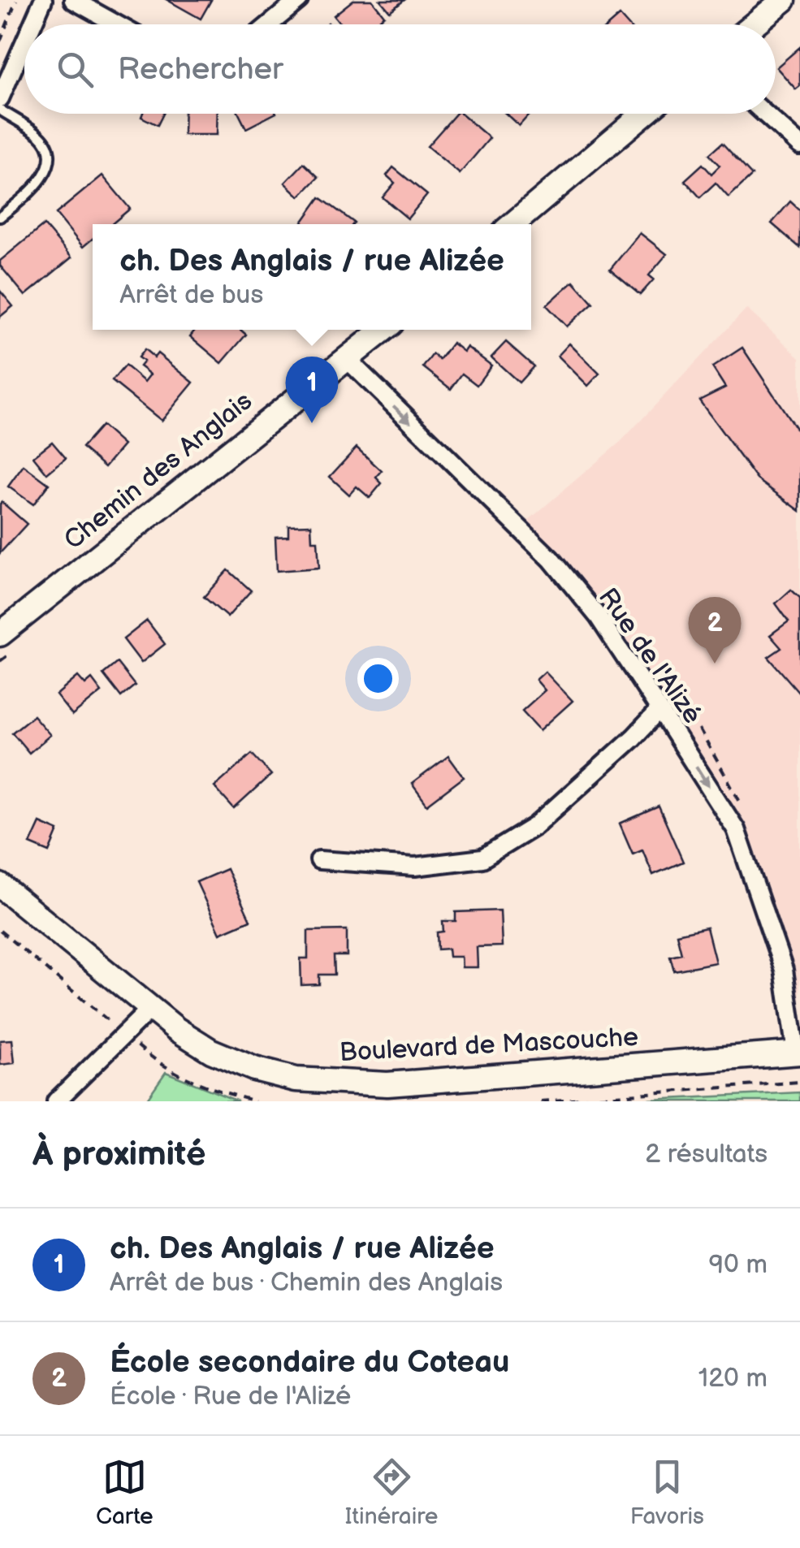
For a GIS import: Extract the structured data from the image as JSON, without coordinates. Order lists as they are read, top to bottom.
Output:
{
  "streets": {
    "street": ["Chemin des Anglais", "Rue de l'Alizé", "Boulevard de Mascouche"]
  },
  "crossings": [
    ["Chemin des Anglais", "Rue de l'Alizé"],
    ["Rue de l'Alizé", "Boulevard de Mascouche"]
  ],
  "one_way": ["Rue de l'Alizé"],
  "page": {
    "search": "Rechercher",
    "popup": ["ch. Des Anglais / rue Alizée", "Arrêt de bus"],
    "pins": ["1", "2"],
    "heading": ["À proximité", "2 résultats"],
    "list": [
      {
        "mark": "1",
        "name": "ch. Des Anglais / rue Alizée",
        "note": "Arrêt de bus · Chemin des Anglais",
        "value": "90 m"
      },
      {
        "mark": "2",
        "name": "École secondaire du Coteau",
        "note": "École · Rue de l'Alizé",
        "value": "120 m"
      }
    ],
    "nav": ["Carte", "Itinéraire", "Favoris"]
  }
}
